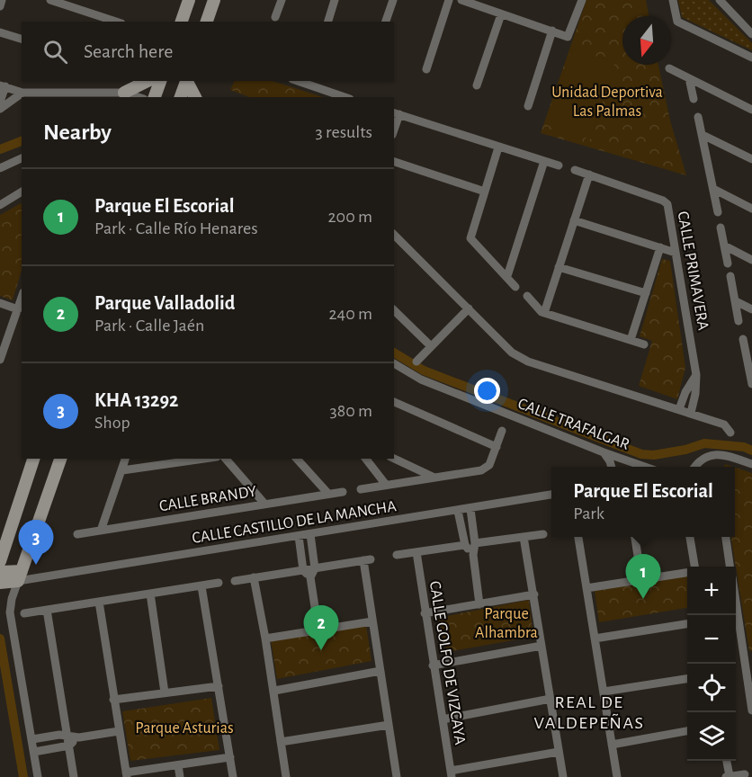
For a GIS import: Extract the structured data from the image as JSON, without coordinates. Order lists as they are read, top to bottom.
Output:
{
  "streets": {
    "street": [
      "CALLE PRIMAVERA",
      "CALLE TRAFALGAR",
      "CALLE BRANDY",
      "CALLE CASTILLO DE LA MANCHA",
      "CALLE GOLFO DE VIZCAYA"
    ]
  },
  "districts": ["REAL DE VALDEPEÑAS"],
  "parks": ["Unidad Deportiva Las Palmas", "Parque Alhambra", "Parque Asturias"],
  "north": "bottom",
  "page": {
    "search": "Search here",
    "heading": ["Nearby", "3 results"],
    "list": [
      {
        "mark": "1",
        "name": "Parque El Escorial",
        "note": "Park · Calle Río Henares",
        "value": "200 m"
      },
      {
        "mark": "2",
        "name": "Parque Valladolid",
        "note": "Park · Calle Jaén",
        "value": "240 m"
      },
      {
        "mark": "3",
        "name": "KHA 13292",
        "note": "Shop",
        "value": "380 m"
      }
    ],
    "popup": ["Parque El Escorial", "Park"],
    "pins": ["3", "1", "2"],
    "map_buttons": ["+", "−"]
  }
}
